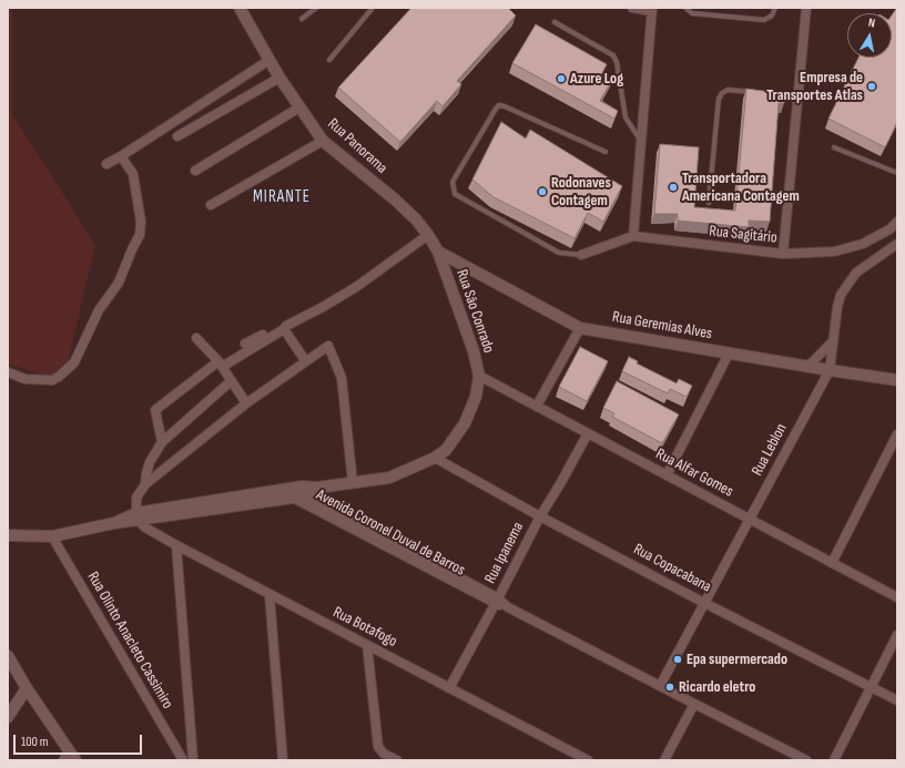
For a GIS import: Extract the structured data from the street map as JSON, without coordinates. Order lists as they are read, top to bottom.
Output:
{
  "streets": {
    "street": [
      "Rua Panorama",
      "Rua Sagitário",
      "Rua São Conrado",
      "Rua Geremias Alves",
      "Rua Leblon",
      "Rua Alfar Gomes",
      "Avenida Coronel Duval de Barros",
      "Rua Ipanema",
      "Rua Copacabana",
      "Rua Botafogo",
      "Rua Olinto Anacleto Cassimiro"
    ]
  },
  "crossings": [
    ["Rua Panorama", "Rua São Conrado"],
    ["Rua Panorama", "Rua Geremias Alves"],
    ["Rua São Conrado", "Rua Geremias Alves"],
    ["Rua São Conrado", "Rua Alfar Gomes"],
    ["Rua São Conrado", "Avenida Coronel Duval de Barros"],
    ["Rua São Conrado", "Rua Copacabana"],
    ["Rua São Conrado", "Rua Botafogo"],
    ["Rua São Conrado", "Rua Olinto Anacleto Cassimiro"],
    ["Rua Geremias Alves", "Rua Leblon"],
    ["Rua Leblon", "Rua Alfar Gomes"],
    ["Rua Leblon", "Avenida Coronel Duval de Barros"],
    ["Rua Leblon", "Rua Copacabana"],
    ["Rua Alfar Gomes", "Rua Ipanema"],
    ["Avenida Coronel Duval de Barros", "Rua Ipanema"],
    ["Rua Ipanema", "Rua Copacabana"],
    ["Rua Ipanema", "Rua Botafogo"]
  ],
  "districts": ["MIRANTE"],
  "places": [
    "Azure Log",
    "Empresa de Transportes Atlas",
    "Transportadora Americana Contagem",
    "Rodonaves Contagem",
    "Epa supermercado",
    "Ricardo eletro"
  ],
  "scale_bar": "100 m",
  "north": "top"
}
